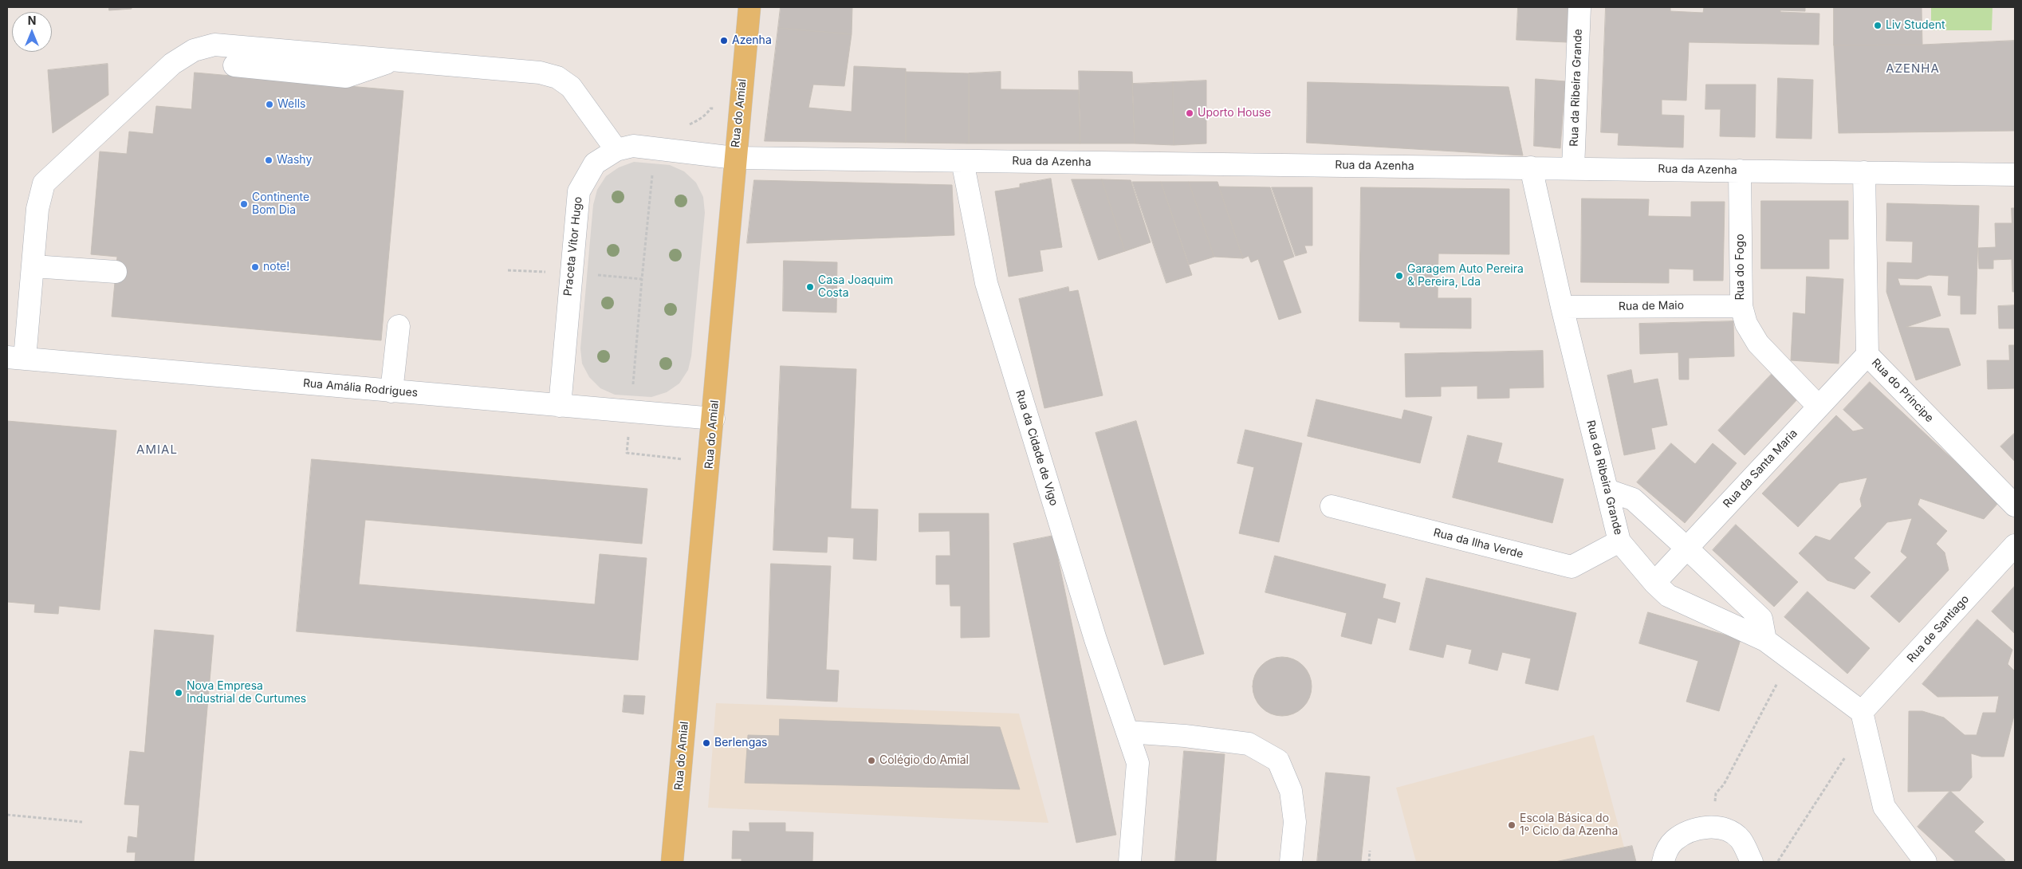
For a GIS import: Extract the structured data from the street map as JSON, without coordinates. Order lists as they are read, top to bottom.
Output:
{
  "streets": {
    "main road": ["Rua do Amial"],
    "street": [
      "Rua da Ribeira Grande",
      "Rua da Azenha",
      "Praceta Vítor Hugo",
      "Rua do Fogo",
      "Rua de Maio",
      "Rua Amália Rodrigues",
      "Rua do Príncipe",
      "Rua da Cidade de Vigo",
      "Rua da Santa Maria",
      "Rua da Ilha Verde",
      "Rua de Santiago"
    ]
  },
  "crossings": [
    ["Rua da Ribeira Grande", "Rua da Azenha"],
    ["Rua da Ribeira Grande", "Rua de Maio"],
    ["Rua da Ribeira Grande", "Rua da Santa Maria"],
    ["Rua da Ribeira Grande", "Rua da Ilha Verde"],
    ["Rua da Ribeira Grande", "Rua de Santiago"],
    ["Rua do Amial", "Rua da Azenha"],
    ["Rua do Amial", "Praceta Vítor Hugo"],
    ["Rua do Amial", "Rua Amália Rodrigues"],
    ["Rua da Azenha", "Praceta Vítor Hugo"],
    ["Rua da Azenha", "Rua do Fogo"],
    ["Rua da Azenha", "Rua do Príncipe"],
    ["Rua da Azenha", "Rua da Cidade de Vigo"],
    ["Praceta Vítor Hugo", "Rua Amália Rodrigues"],
    ["Rua do Fogo", "Rua de Maio"],
    ["Rua do Fogo", "Rua da Santa Maria"],
    ["Rua do Príncipe", "Rua da Santa Maria"]
  ],
  "districts": ["AZENHA", "AMIAL"],
  "places": [
    "Liv Student",
    "Azenha",
    "Wells",
    "Uporto House",
    "Washy",
    "Continente Bom Dia",
    "note!",
    "Garagem Auto Pereira & Pereira, Lda",
    "Casa Joaquim Costa",
    "Nova Empresa Industrial de Curtumes",
    "Berlengas",
    "Colégio do Amial",
    "Escola Básica do 1º Ciclo da Azenha"
  ],
  "north": "top"
}
